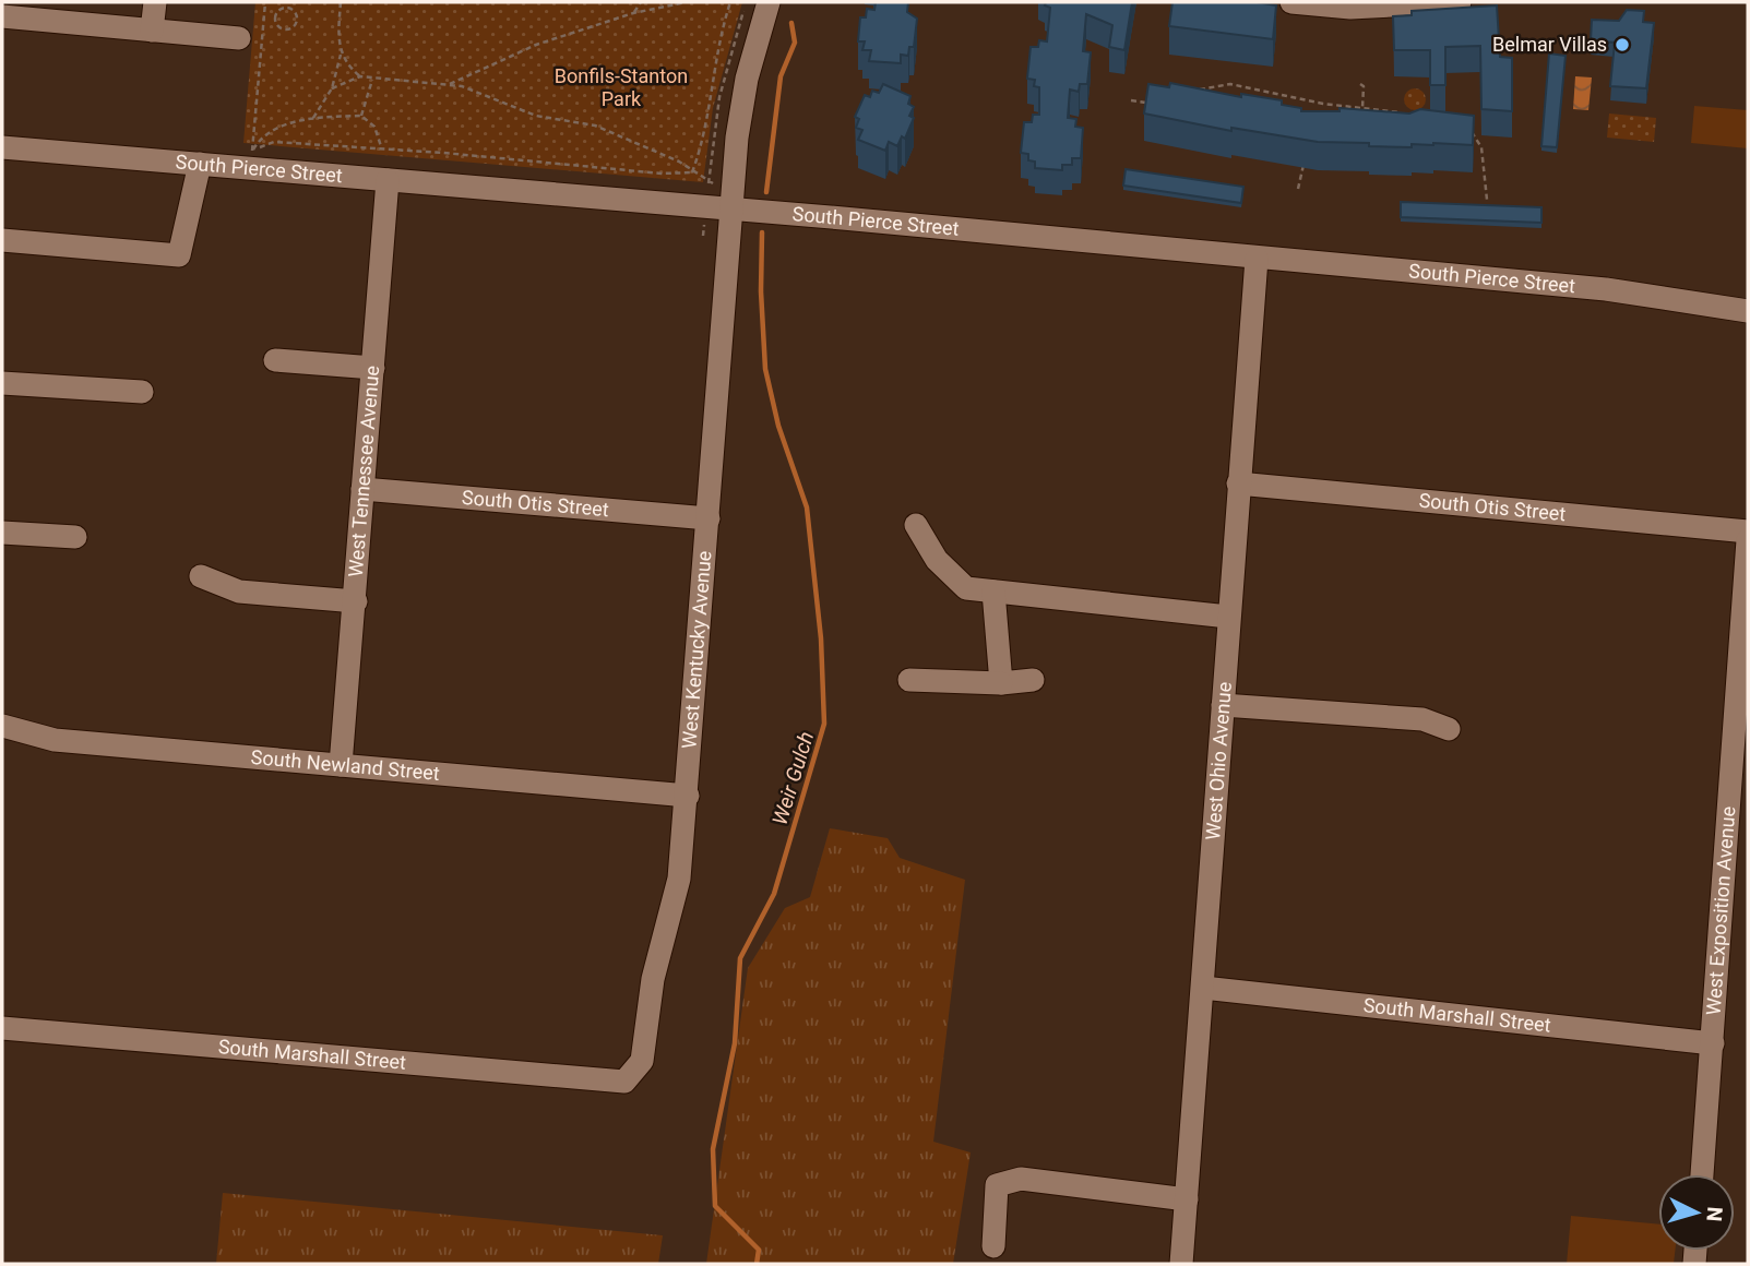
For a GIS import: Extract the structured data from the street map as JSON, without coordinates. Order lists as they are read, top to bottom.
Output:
{
  "streets": {
    "street": [
      "South Pierce Street",
      "West Tennessee Avenue",
      "South Otis Street",
      "West Kentucky Avenue",
      "West Ohio Avenue",
      "South Newland Street",
      "West Exposition Avenue",
      "South Marshall Street"
    ]
  },
  "crossings": [
    ["South Pierce Street", "West Tennessee Avenue"],
    ["South Pierce Street", "West Kentucky Avenue"],
    ["South Pierce Street", "West Ohio Avenue"],
    ["West Tennessee Avenue", "South Otis Street"],
    ["West Tennessee Avenue", "South Newland Street"],
    ["South Otis Street", "West Kentucky Avenue"],
    ["South Otis Street", "West Ohio Avenue"],
    ["West Kentucky Avenue", "South Newland Street"],
    ["West Kentucky Avenue", "South Marshall Street"],
    ["West Ohio Avenue", "South Marshall Street"],
    ["West Exposition Avenue", "South Marshall Street"]
  ],
  "water": ["Weir Gulch"],
  "parks": ["Bonfils-Stanton Park"],
  "places": ["Belmar Villas"],
  "north": "right"
}
